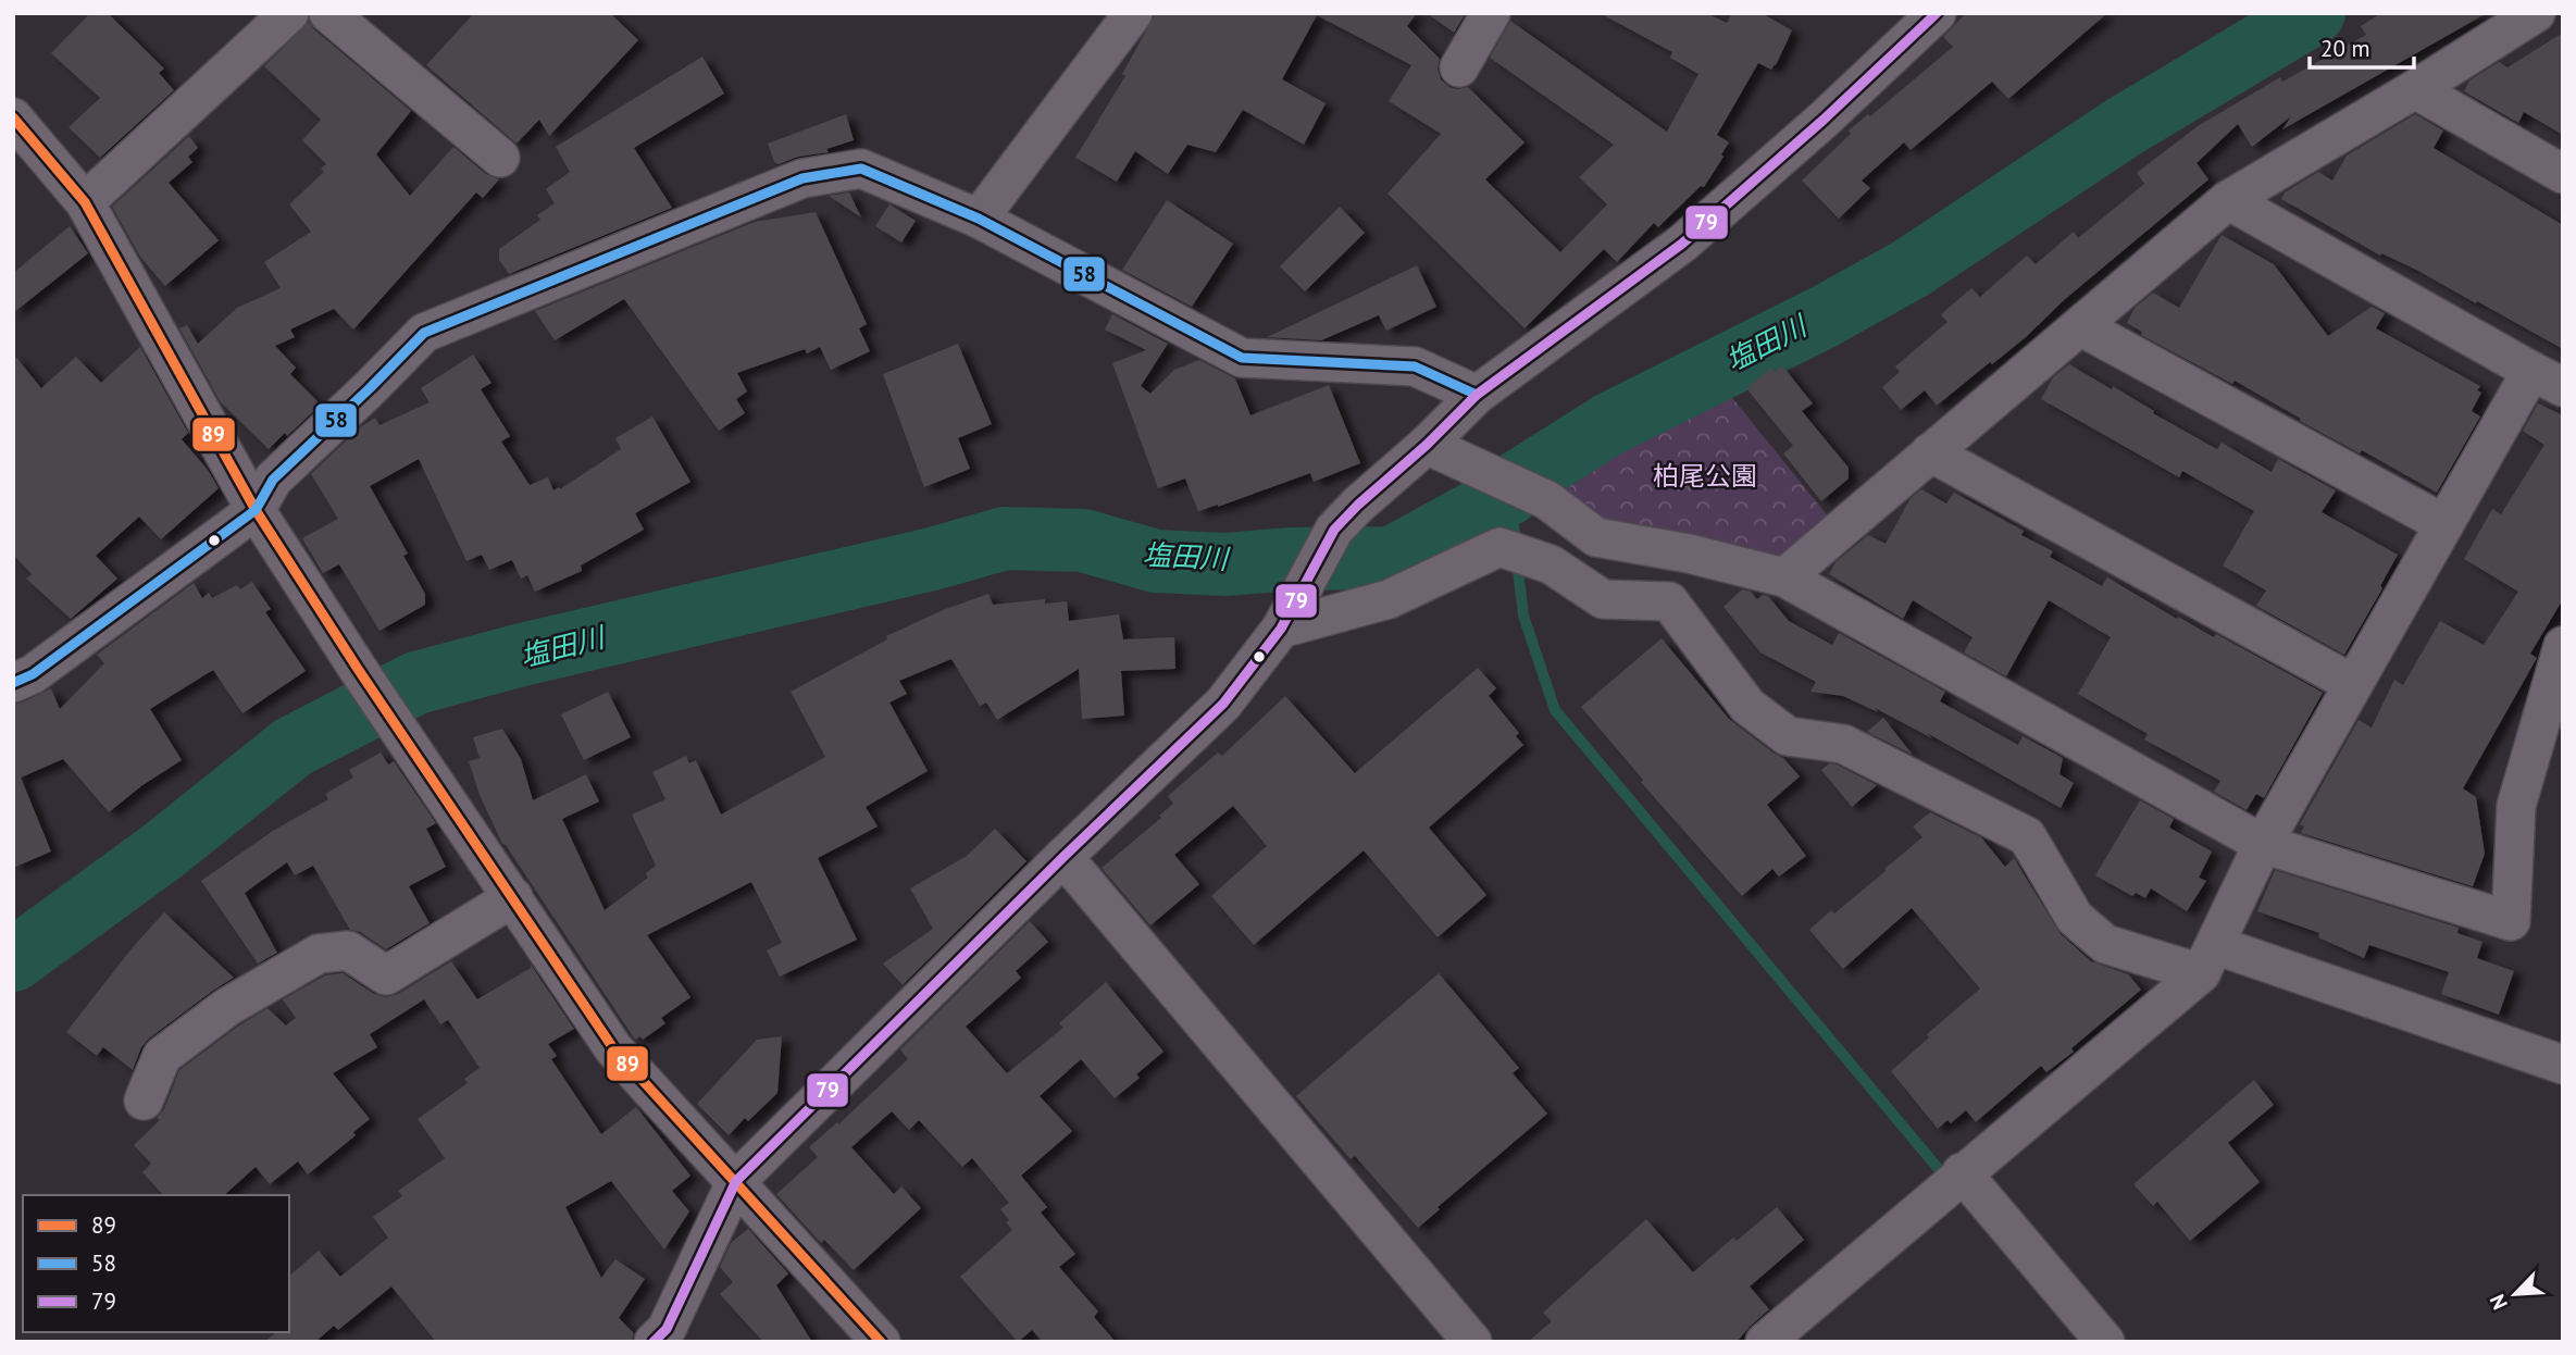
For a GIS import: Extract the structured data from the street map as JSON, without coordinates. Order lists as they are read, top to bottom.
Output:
{
  "water": ["塩田川"],
  "parks": ["柏尾公園"],
  "lines": ["transit line 79", "transit line 89", "transit line 58"],
  "legend": ["89", "58", "79"],
  "scale_bar": "20 m",
  "north": "bottom left"
}
